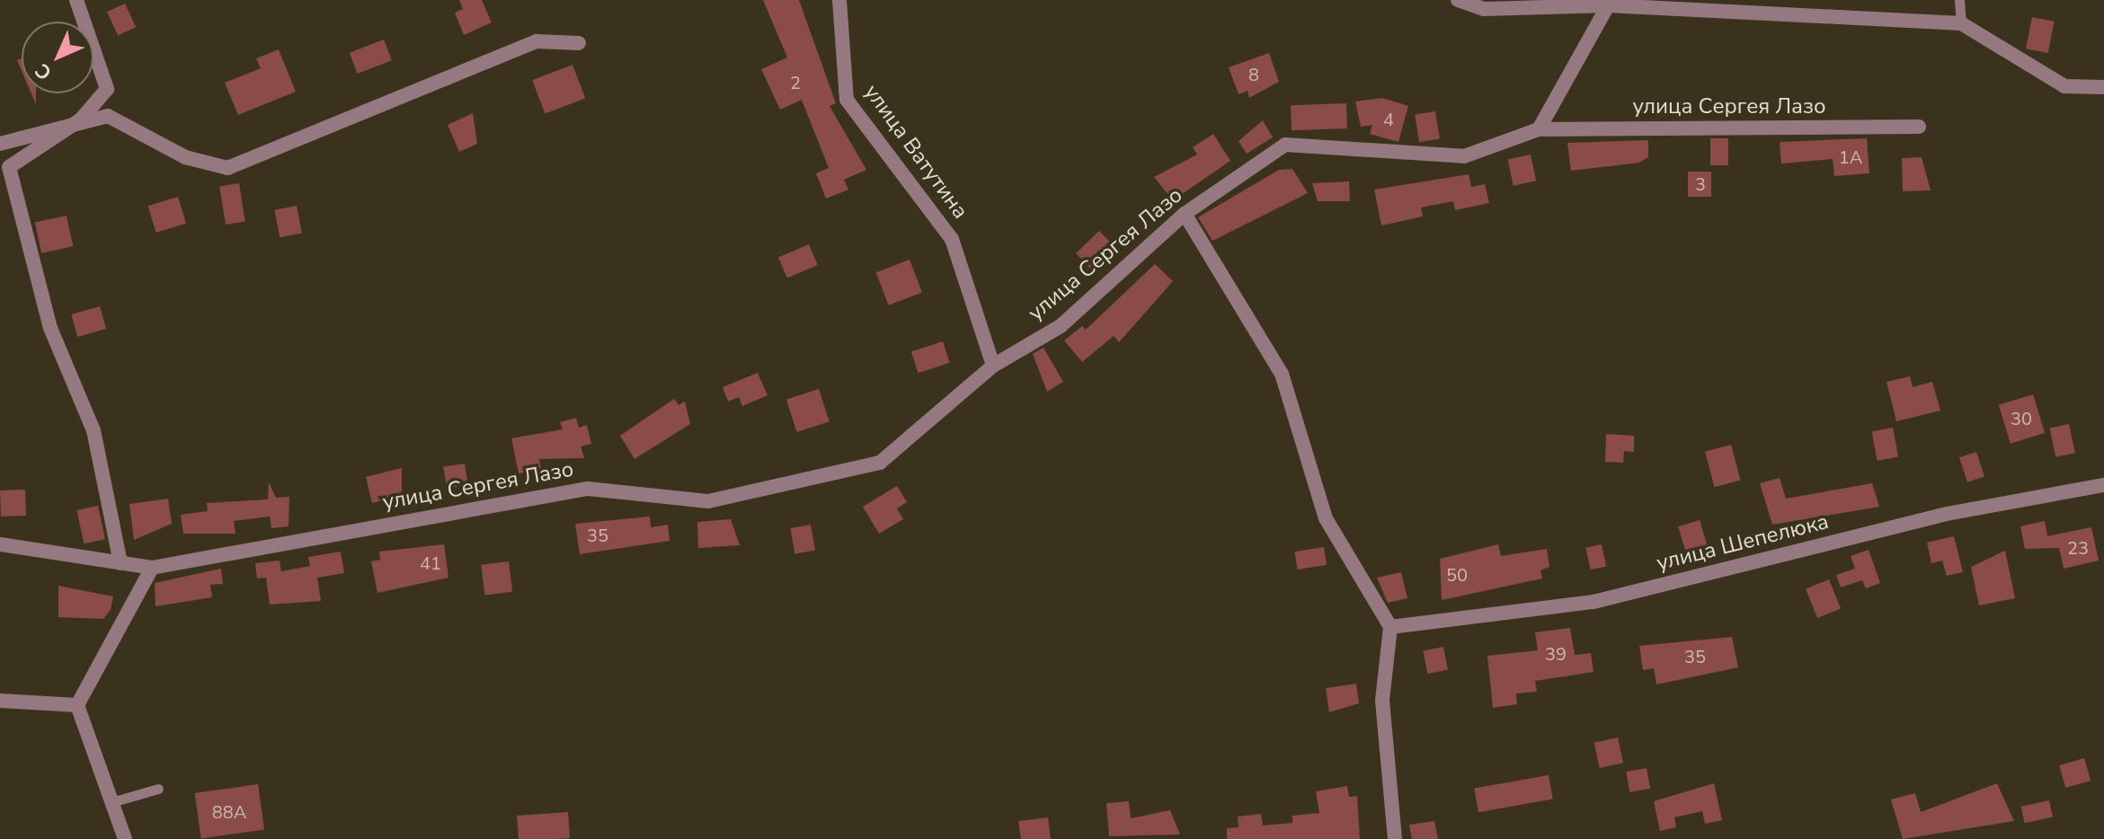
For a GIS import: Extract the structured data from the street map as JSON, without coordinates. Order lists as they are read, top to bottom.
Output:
{
  "streets": {
    "street": ["улица Сергея Лазо", "улица Ватутина", "улица Шепелюка"]
  },
  "crossings": [
    ["улица Сергея Лазо", "улица Ватутина"]
  ],
  "house_numbers": [
    "8",
    "2",
    "4",
    "1А",
    "3",
    "30",
    "35",
    "23",
    "41",
    "50",
    "39",
    "35",
    "88А"
  ],
  "north": "bottom left"
}
